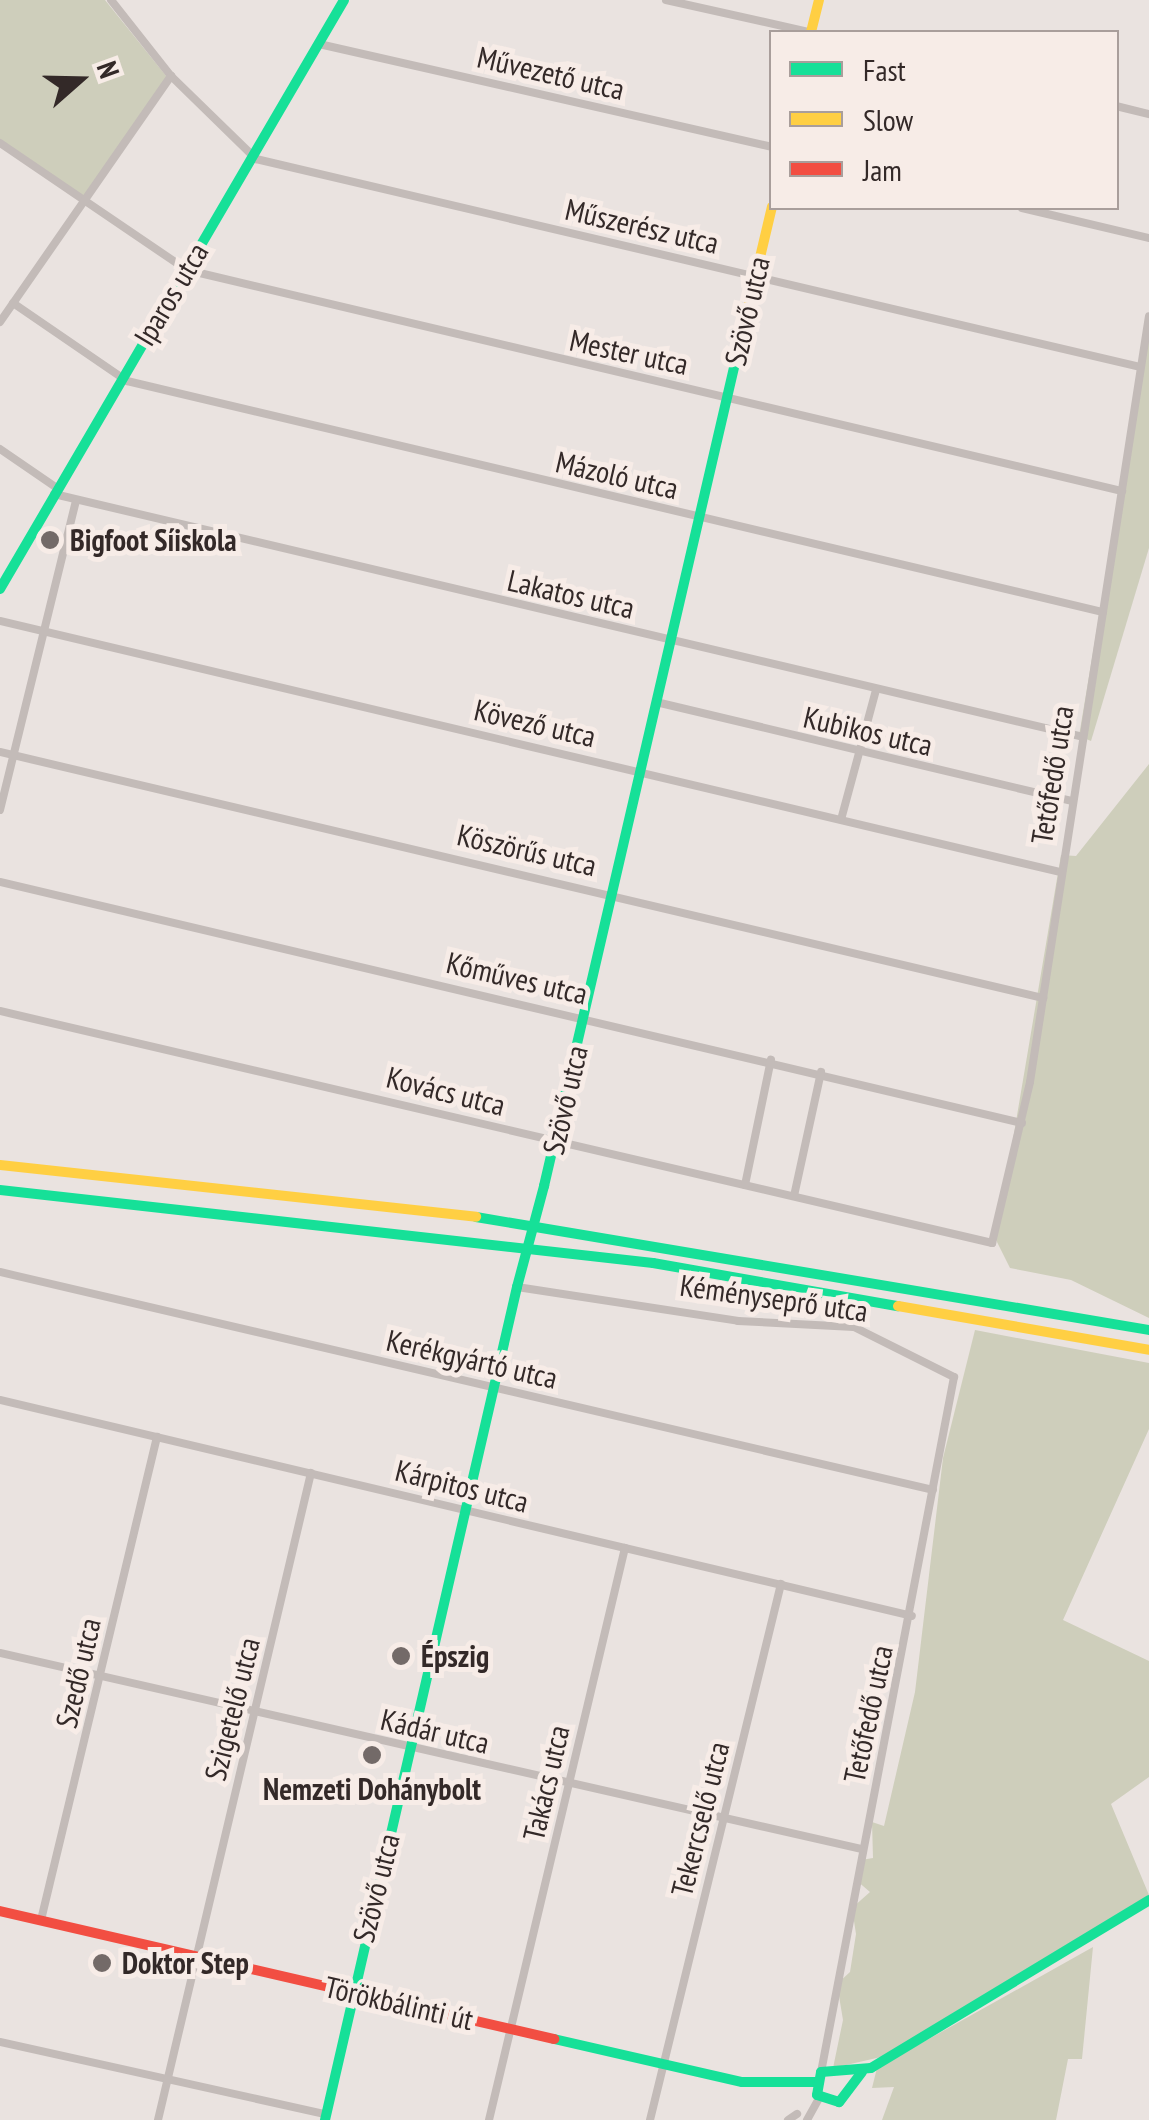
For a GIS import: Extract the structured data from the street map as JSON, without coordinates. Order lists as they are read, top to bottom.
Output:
{
  "streets": {
    "main road": ["Iparos utca", "Szövő utca", "Törökbálinti út"],
    "street": [
      "Művezető utca",
      "Műszerész utca",
      "Mester utca",
      "Mázoló utca",
      "Lakatos utca",
      "Kövező utca",
      "Kubikos utca",
      "Tetőfedő utca",
      "Köszörűs utca",
      "Kőműves utca",
      "Kovács utca",
      "Kéményseprő utca",
      "Kerékgyártó utca",
      "Kárpitos utca",
      "Szedő utca",
      "Szigetelő utca",
      "Kádár utca",
      "Takács utca",
      "Tekercselő utca"
    ]
  },
  "crossings": [
    ["Művezető utca", "Iparos utca"],
    ["Műszerész utca", "Iparos utca"],
    ["Műszerész utca", "Szövő utca"],
    ["Műszerész utca", "Tetőfedő utca"],
    ["Iparos utca", "Mester utca"],
    ["Iparos utca", "Mázoló utca"],
    ["Iparos utca", "Lakatos utca"],
    ["Szövő utca", "Mester utca"],
    ["Szövő utca", "Mázoló utca"],
    ["Szövő utca", "Lakatos utca"],
    ["Szövő utca", "Kövező utca"],
    ["Szövő utca", "Kubikos utca"],
    ["Szövő utca", "Köszörűs utca"],
    ["Szövő utca", "Kőműves utca"],
    ["Szövő utca", "Kovács utca"],
    ["Szövő utca", "Kéményseprő utca"],
    ["Szövő utca", "Kerékgyártó utca"],
    ["Szövő utca", "Kárpitos utca"],
    ["Szövő utca", "Kádár utca"],
    ["Szövő utca", "Törökbálinti út"],
    ["Mester utca", "Tetőfedő utca"],
    ["Mázoló utca", "Tetőfedő utca"],
    ["Lakatos utca", "Tetőfedő utca"],
    ["Kövező utca", "Tetőfedő utca"],
    ["Kubikos utca", "Tetőfedő utca"],
    ["Tetőfedő utca", "Köszörűs utca"],
    ["Tetőfedő utca", "Kőműves utca"],
    ["Tetőfedő utca", "Kovács utca"],
    ["Tetőfedő utca", "Kéményseprő utca"],
    ["Tetőfedő utca", "Kerékgyártó utca"],
    ["Tetőfedő utca", "Kárpitos utca"],
    ["Tetőfedő utca", "Kádár utca"],
    ["Tetőfedő utca", "Törökbálinti út"],
    ["Kárpitos utca", "Szedő utca"],
    ["Kárpitos utca", "Szigetelő utca"],
    ["Kárpitos utca", "Takács utca"],
    ["Kárpitos utca", "Tekercselő utca"],
    ["Szedő utca", "Kádár utca"],
    ["Szedő utca", "Törökbálinti út"],
    ["Szigetelő utca", "Kádár utca"],
    ["Szigetelő utca", "Törökbálinti út"],
    ["Kádár utca", "Takács utca"],
    ["Kádár utca", "Tekercselő utca"],
    ["Takács utca", "Törökbálinti út"],
    ["Tekercselő utca", "Törökbálinti út"]
  ],
  "places": [
    "Bigfoot Síiskola",
    "Épszig",
    "Nemzeti Dohánybolt",
    "Doktor Step"
  ],
  "legend": ["Fast", "Slow", "Jam"],
  "north": "right"
}
